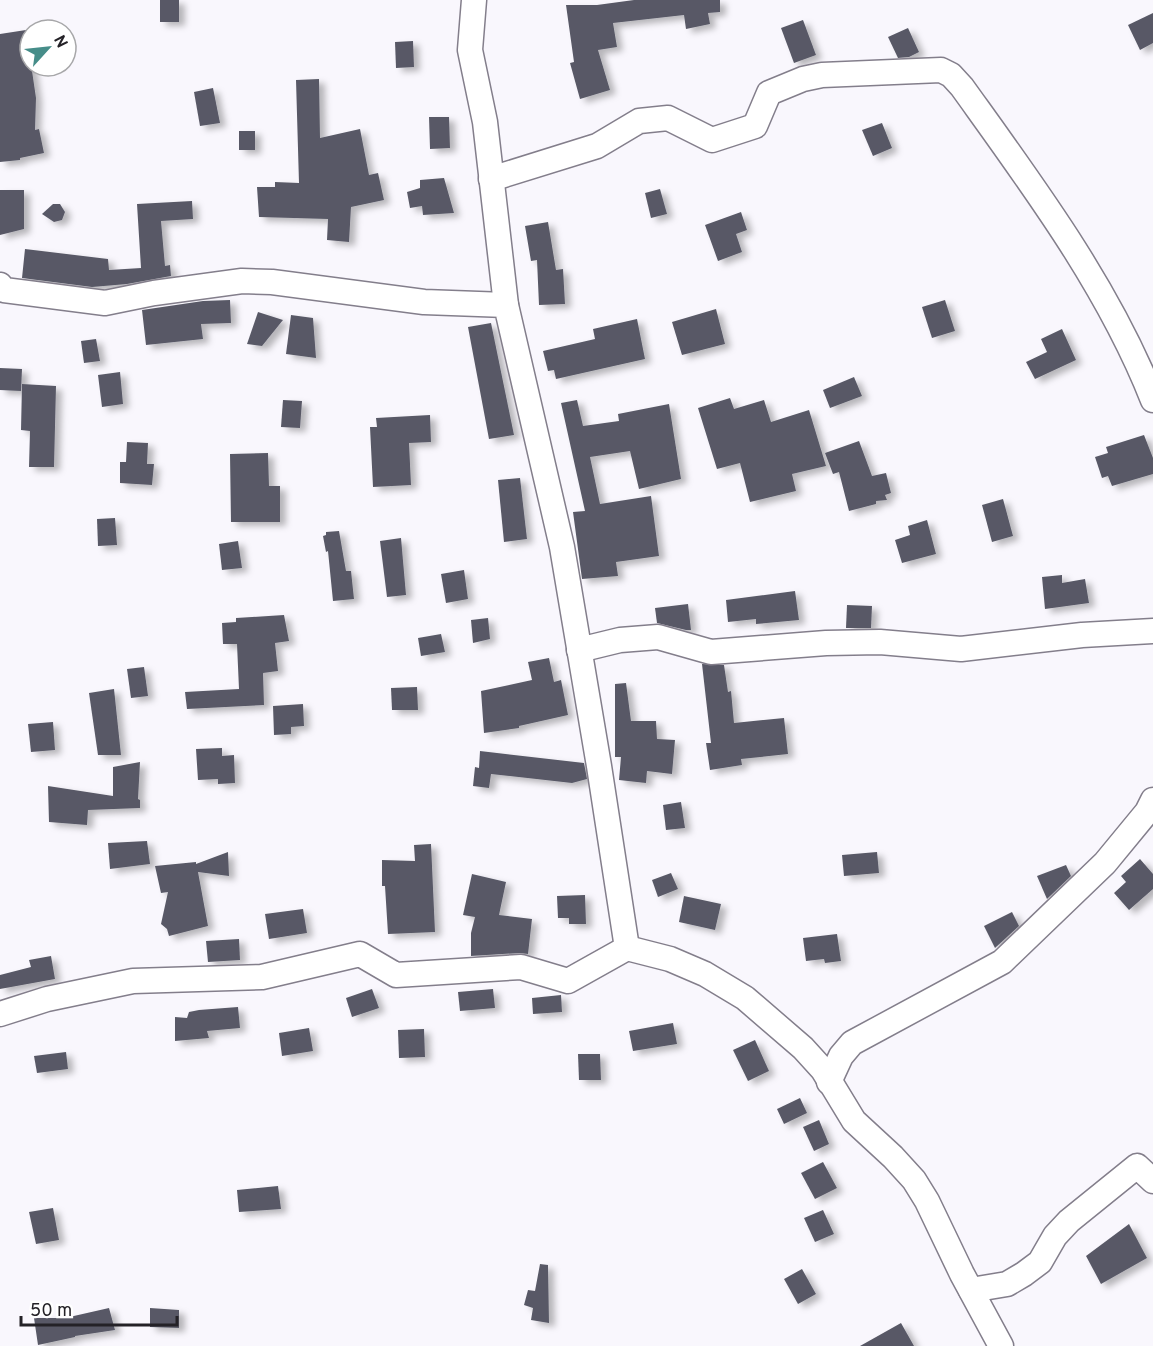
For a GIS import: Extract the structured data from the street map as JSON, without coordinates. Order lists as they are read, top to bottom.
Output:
{
  "scale_bar": "50 m",
  "north": "top right"
}
